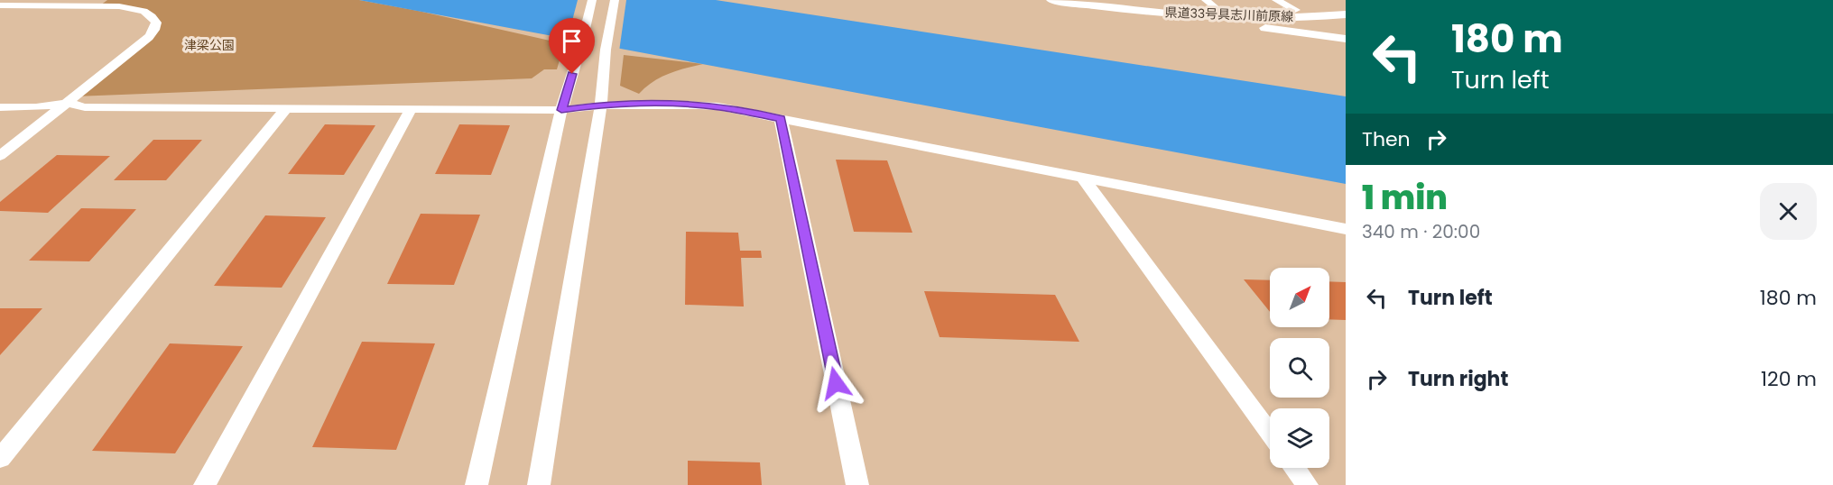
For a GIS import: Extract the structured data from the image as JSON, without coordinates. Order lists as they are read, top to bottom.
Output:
{
  "streets": {
    "main road": ["県道33号具志川前原線"]
  },
  "parks": ["津梁公園"],
  "north": "top right",
  "page": {
    "turn": ["180 m", "Turn left"],
    "then": "Then",
    "heading": ["1 min", "340 m · 20:00"],
    "list": [
      {
        "name": "Turn left",
        "value": "180 m"
      },
      {
        "name": "Turn right",
        "value": "120 m"
      }
    ]
  }
}
